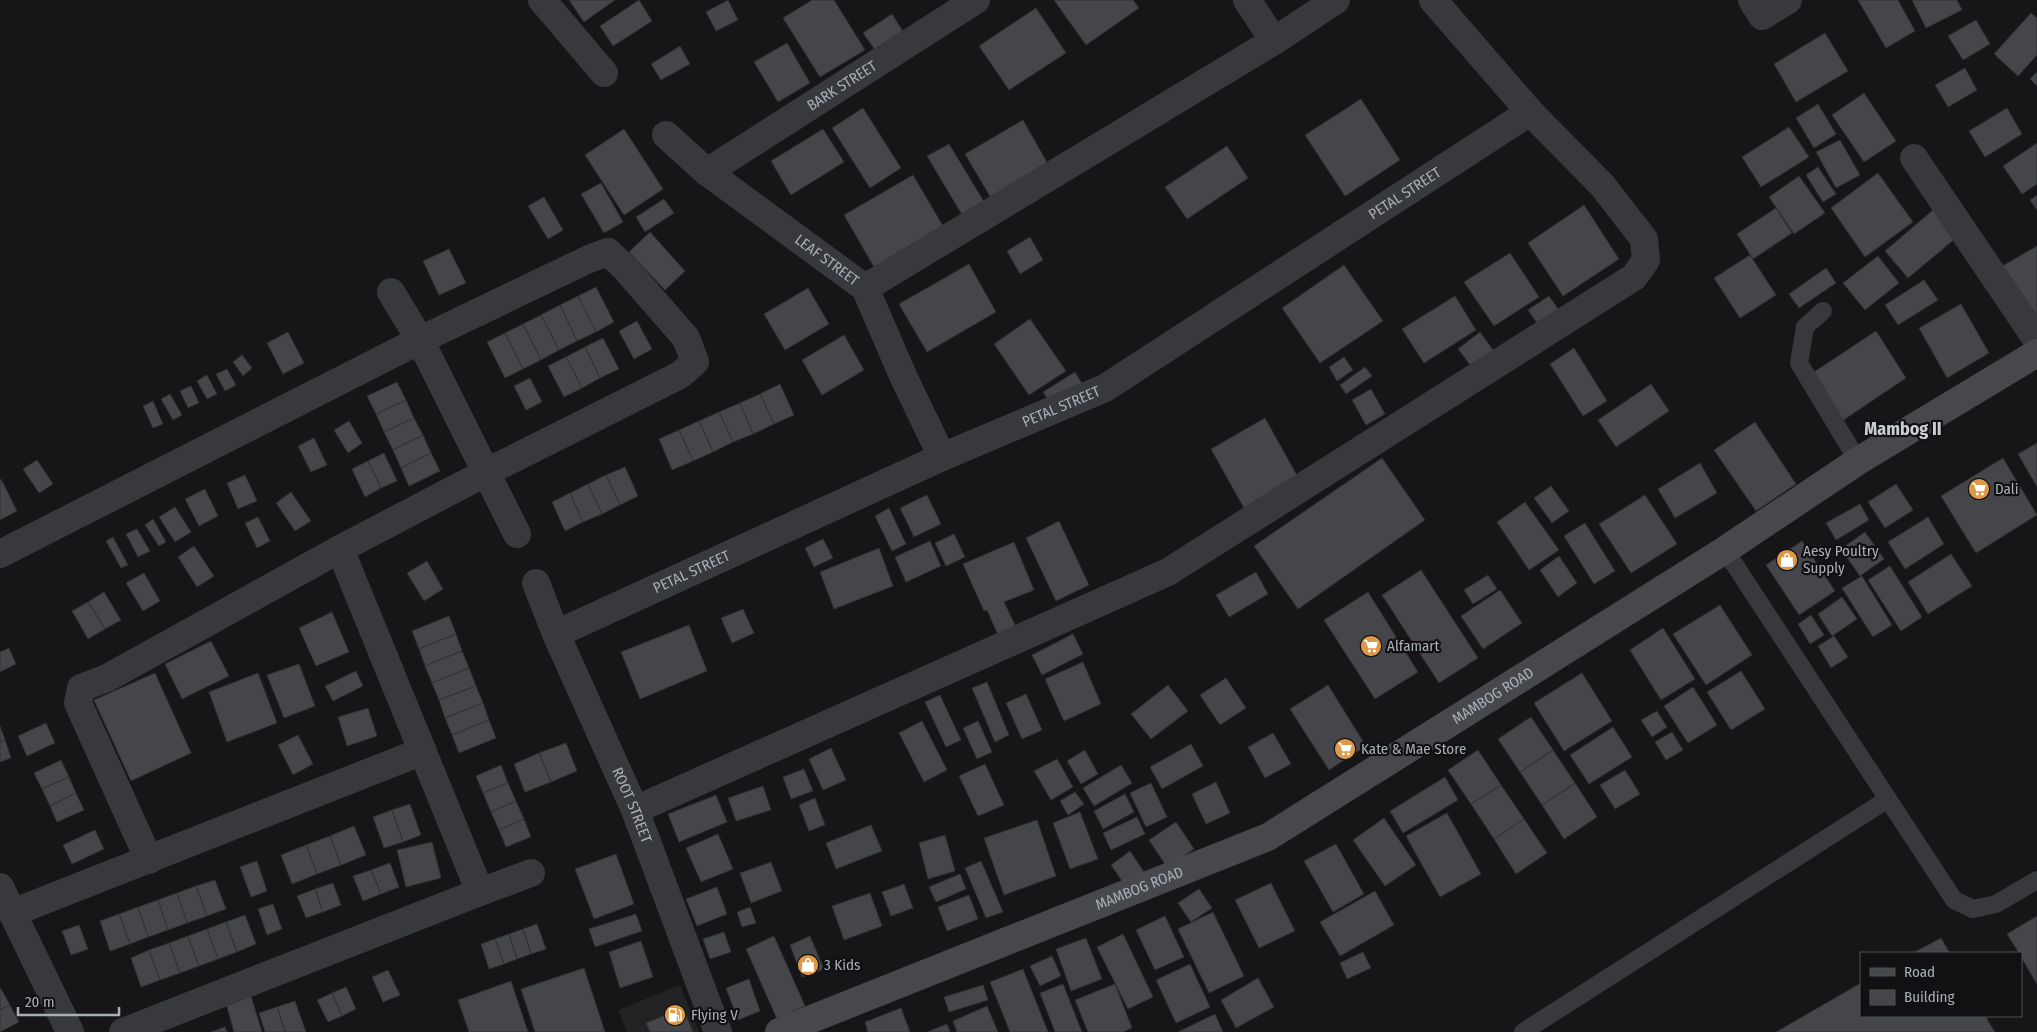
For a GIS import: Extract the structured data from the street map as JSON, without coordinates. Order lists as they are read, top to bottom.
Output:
{
  "streets": {
    "main road": ["MAMBOG ROAD"],
    "street": [
      "BARK STREET",
      "PETAL STREET",
      "LEAF STREET",
      "ROOT STREET"
    ]
  },
  "crossings": [
    ["BARK STREET", "LEAF STREET"],
    ["PETAL STREET", "LEAF STREET"],
    ["PETAL STREET", "ROOT STREET"]
  ],
  "districts": ["Mambog II"],
  "places": {
    "supermarket": ["Dali", "Alfamart", "Kate & Mae Store"],
    "shop": ["Aesy Poultry Supply", "3 Kids"],
    "fuel station": ["Flying V"]
  },
  "legend": ["Road", "Building"],
  "scale_bar": "20 m"
}
